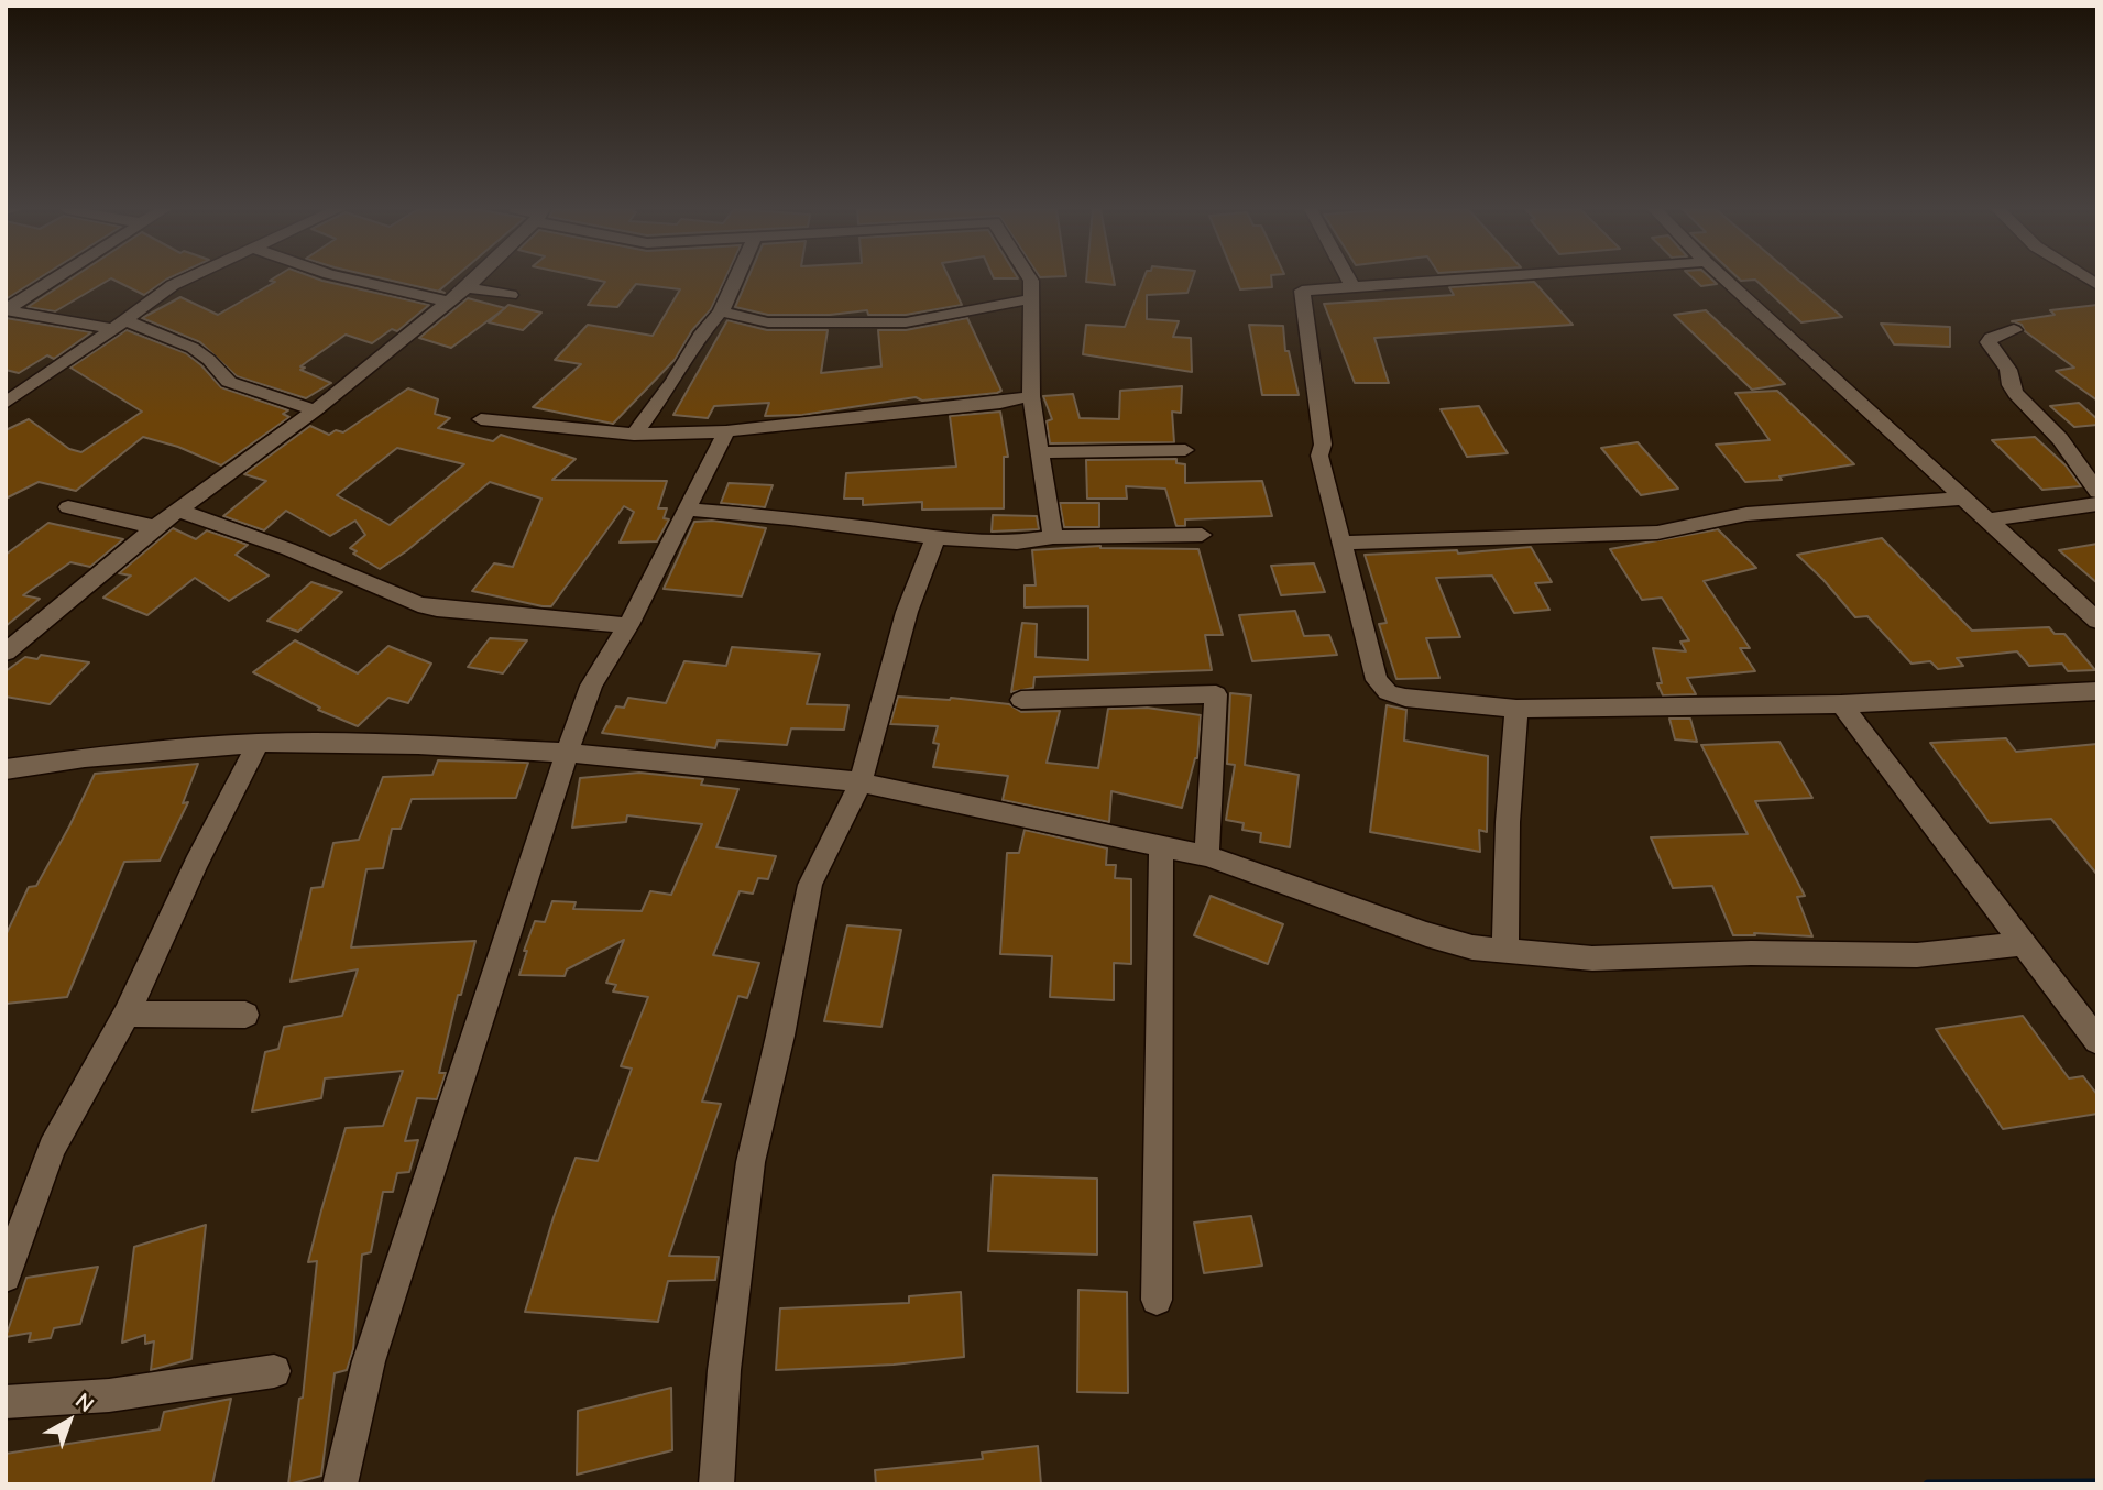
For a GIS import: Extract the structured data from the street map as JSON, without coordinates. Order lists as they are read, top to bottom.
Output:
{
  "north": "top right"
}
